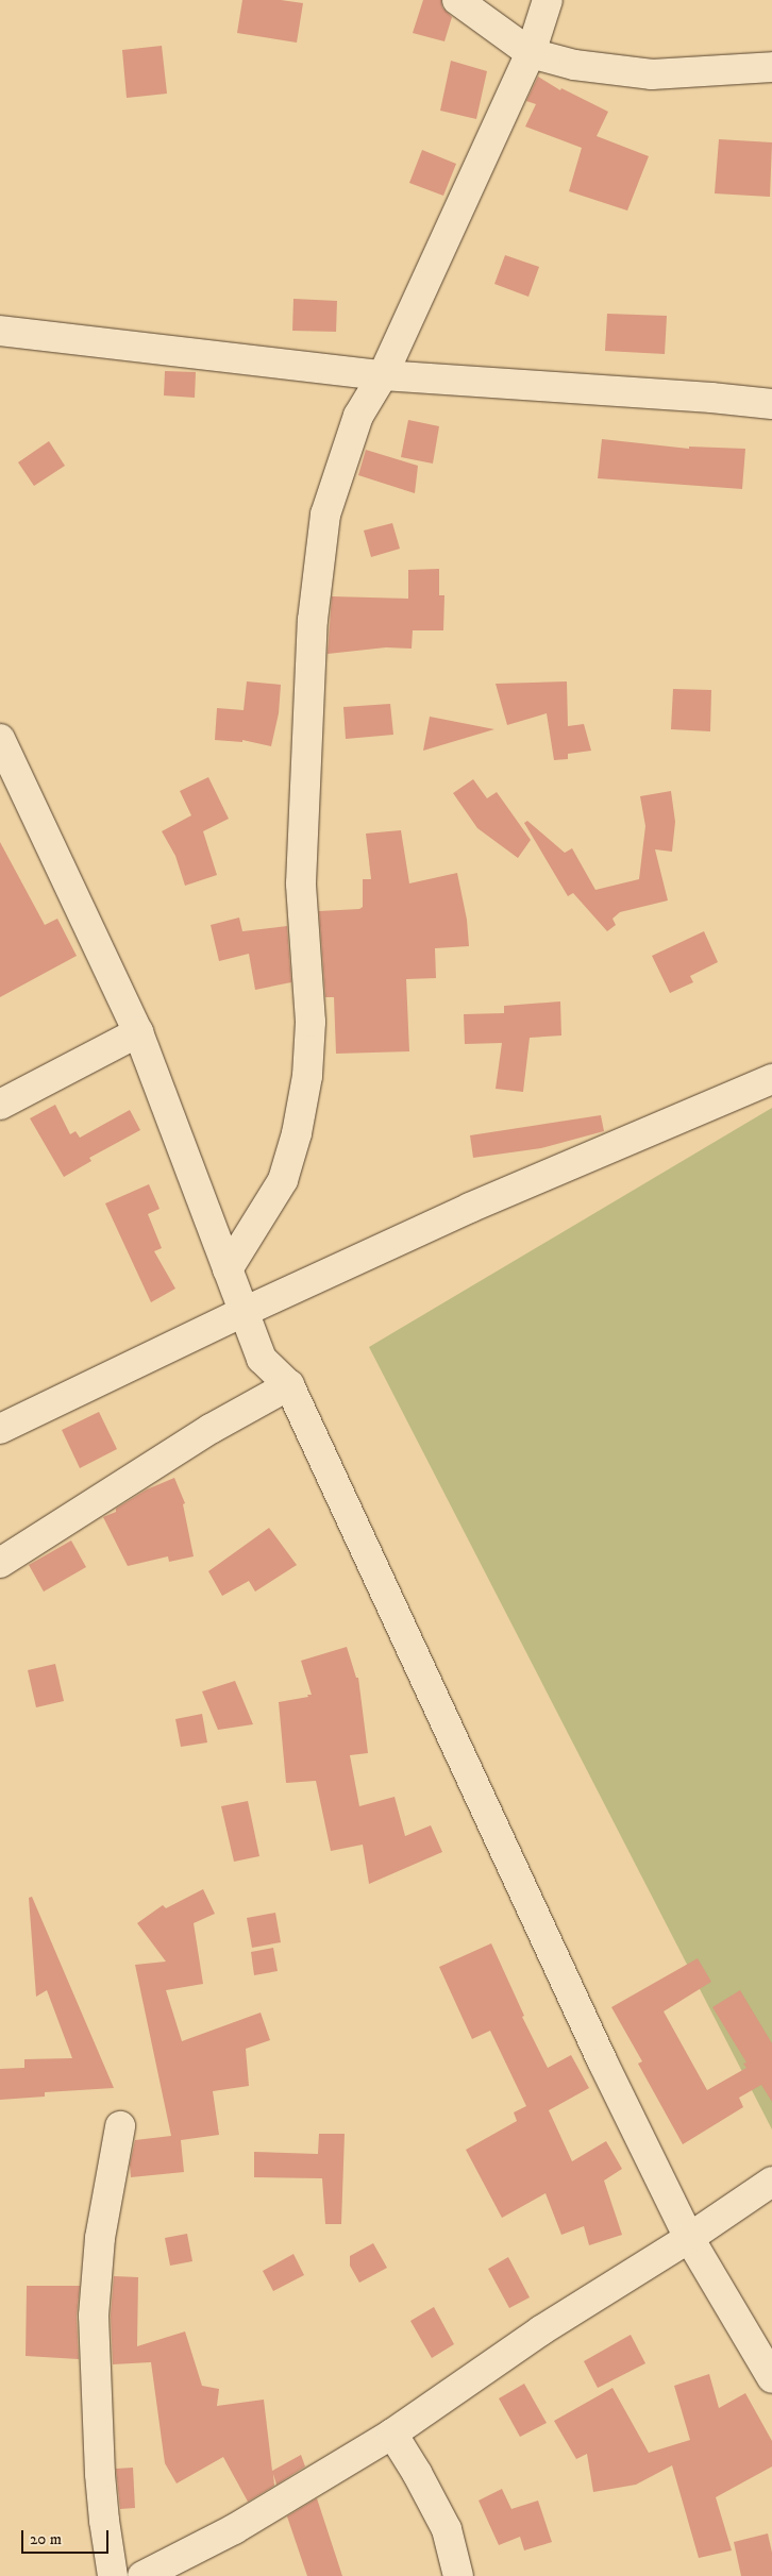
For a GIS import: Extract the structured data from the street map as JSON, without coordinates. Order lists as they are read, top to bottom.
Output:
{
  "scale_bar": "20 m"
}
